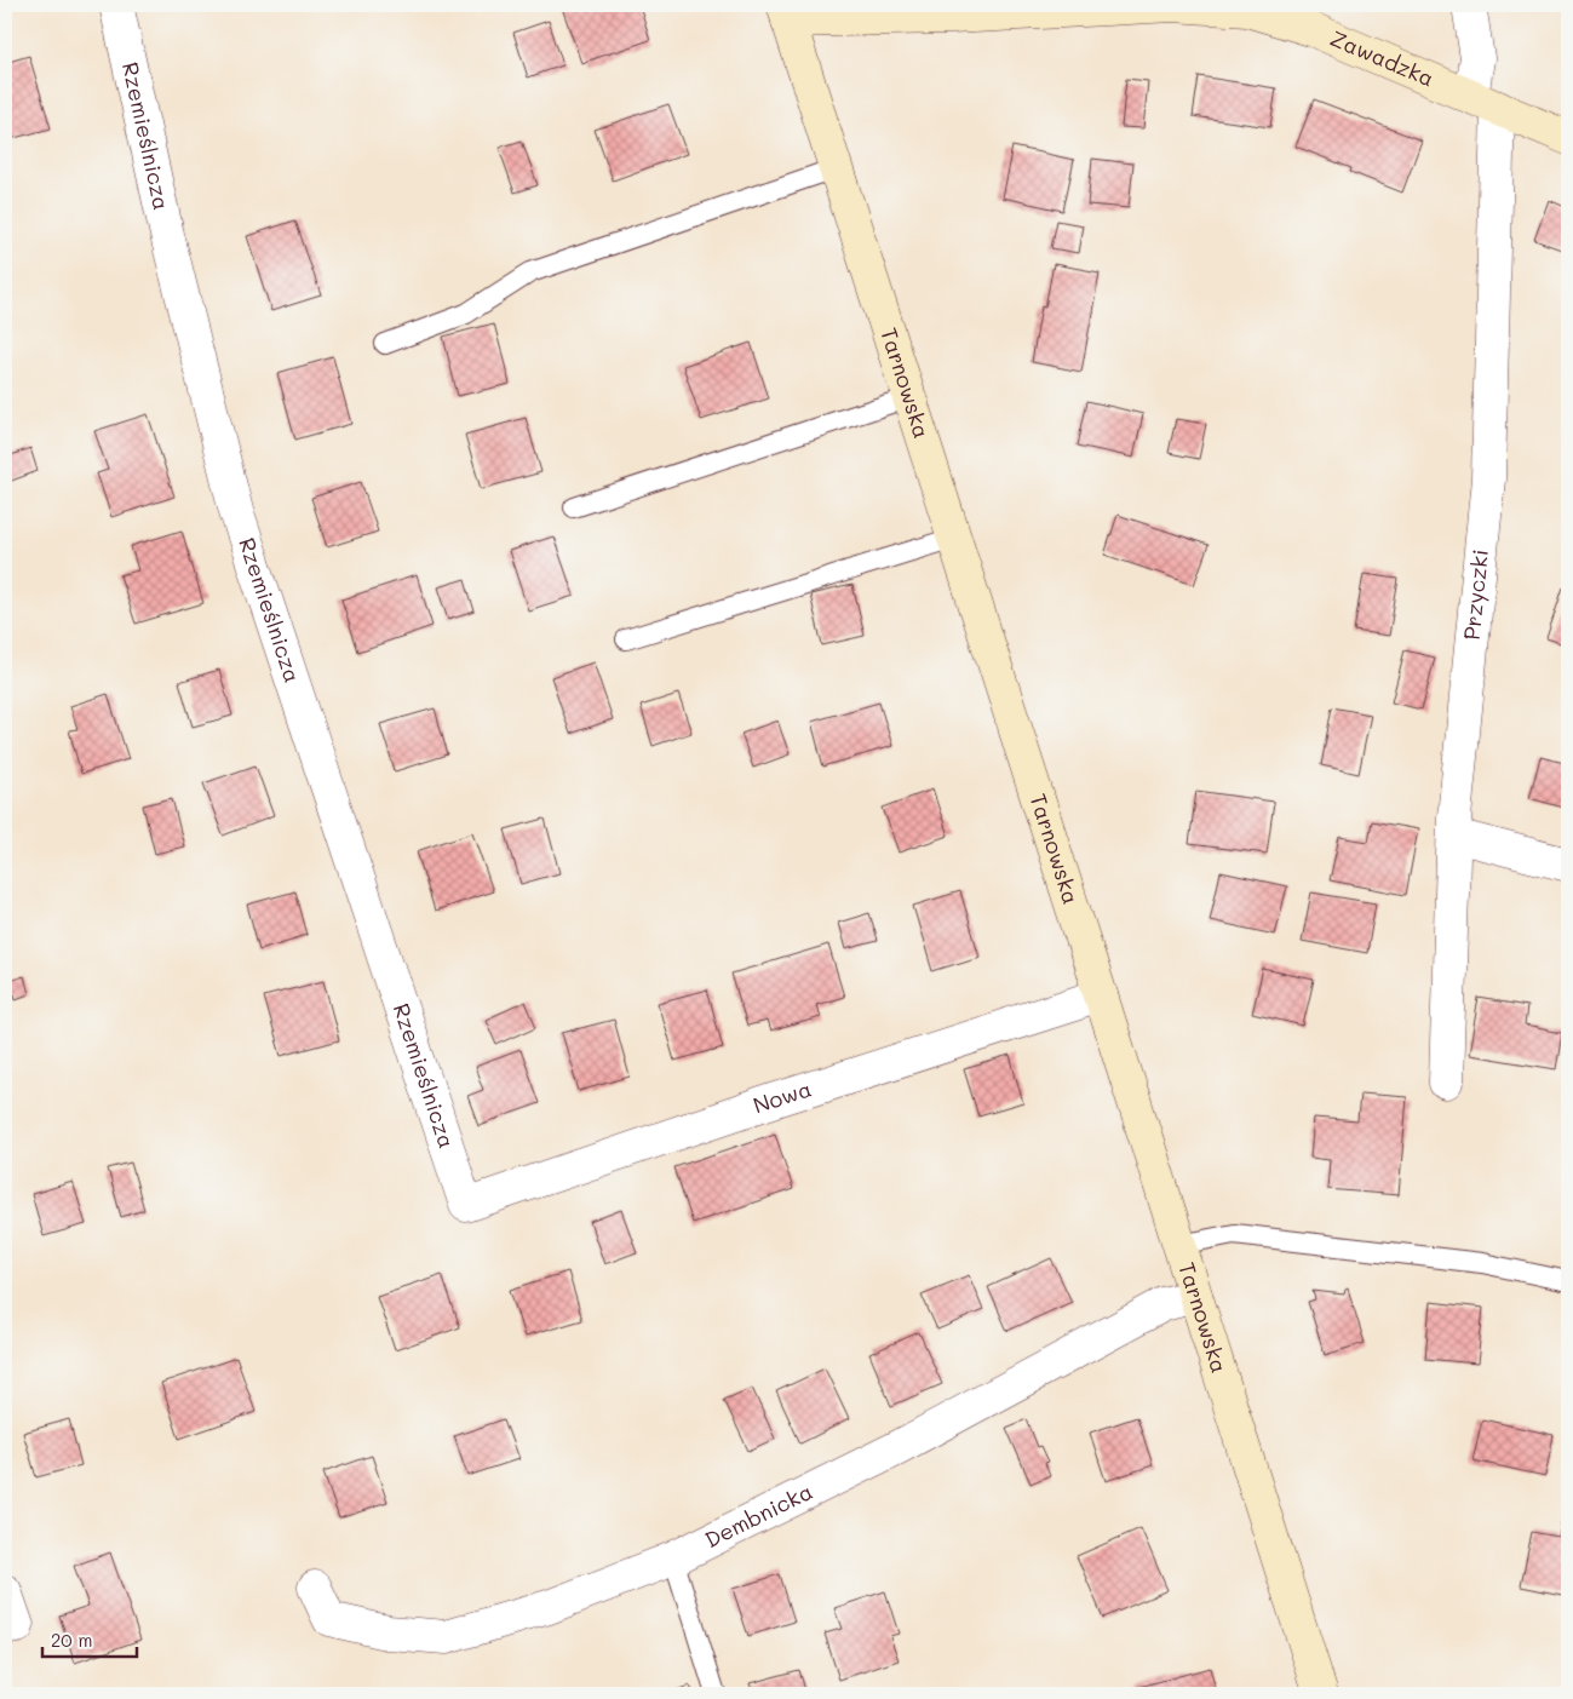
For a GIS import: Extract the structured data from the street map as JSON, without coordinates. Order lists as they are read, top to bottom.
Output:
{
  "streets": {
    "main road": ["Zawadzka", "Tarnowska"],
    "street": [
      "Rzemieślnicza",
      "Przyczki",
      "Nowa",
      "Dembnicka"
    ]
  },
  "crossings": [
    ["Zawadzka", "Tarnowska"],
    ["Zawadzka", "Przyczki"],
    ["Rzemieślnicza", "Nowa"],
    ["Tarnowska", "Nowa"],
    ["Tarnowska", "Dembnicka"]
  ],
  "scale_bar": "20 m"
}
